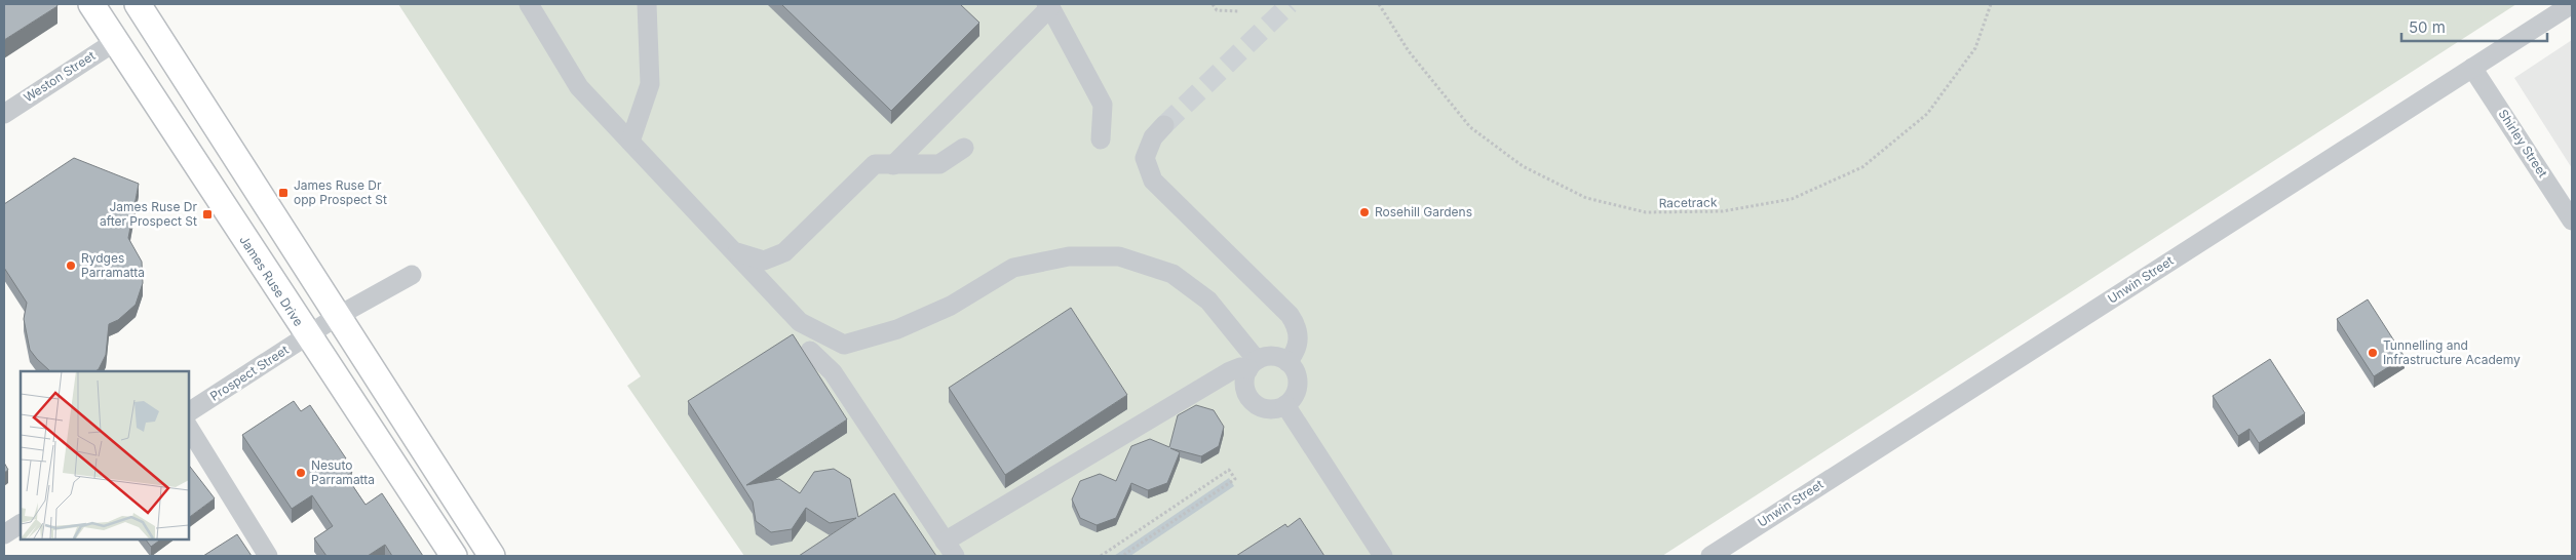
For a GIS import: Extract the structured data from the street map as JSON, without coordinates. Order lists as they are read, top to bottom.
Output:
{
  "streets": {
    "main road": ["James Ruse Drive"],
    "street": [
      "Weston Street",
      "Shirley Street",
      "Unwin Street",
      "Prospect Street"
    ],
    "path": ["Racetrack"]
  },
  "crossings": [
    ["Weston Street", "James Ruse Drive"],
    ["Shirley Street", "Unwin Street"],
    ["James Ruse Drive", "Prospect Street"]
  ],
  "places": {
    "transit": ["James Ruse Dr opp Prospect St", "James Ruse Dr after Prospect St"],
    "other": [
      "Rosehill Gardens",
      "Rydges Parramatta",
      "Tunnelling and Infrastructure Academy",
      "Nesuto Parramatta"
    ]
  },
  "scale_bar": "50 m"
}
